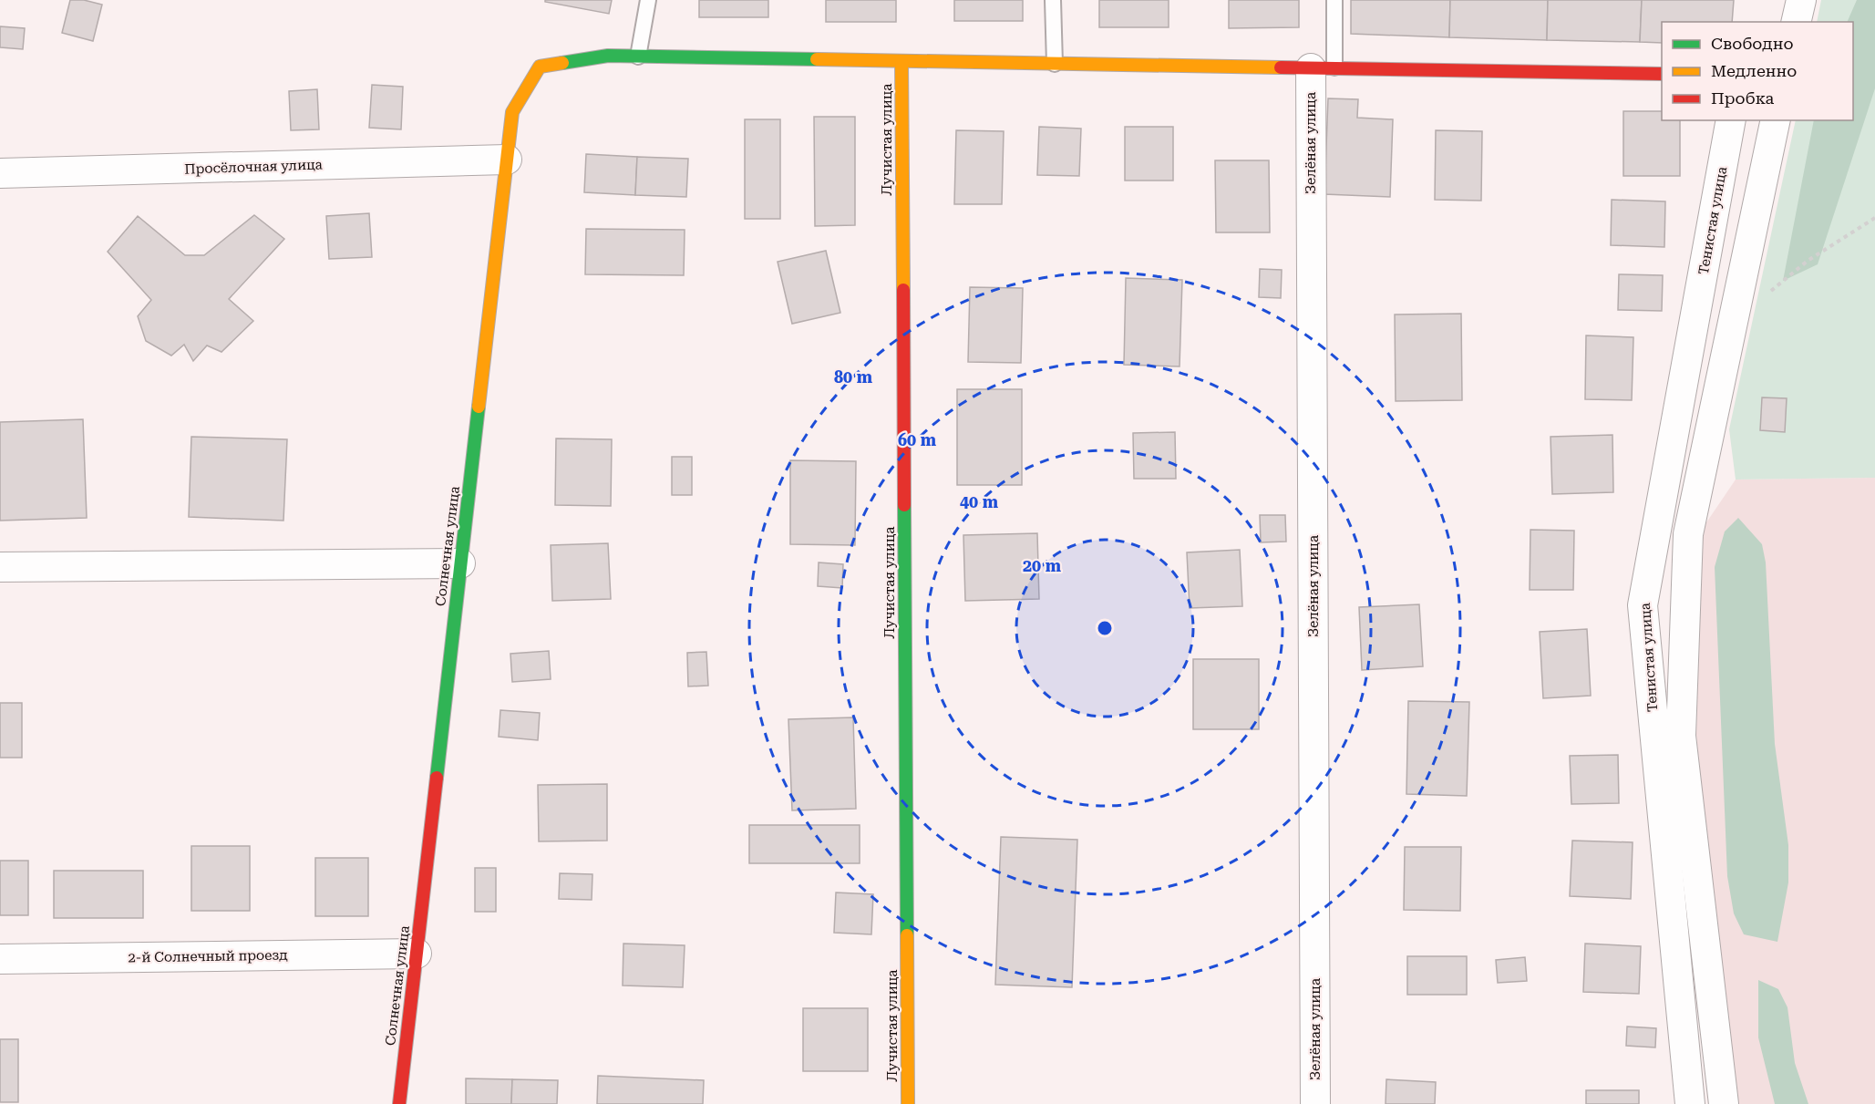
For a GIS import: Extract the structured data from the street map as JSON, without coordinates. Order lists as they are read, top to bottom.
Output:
{
  "streets": {
    "street": [
      "Лучистая улица",
      "Зелёная улица",
      "Просёлочная улица",
      "Тенистая улица",
      "Солнечная улица",
      "2-й Солнечный проезд"
    ]
  },
  "crossings": [
    ["Лучистая улица", "Солнечная улица"],
    ["Зелёная улица", "Солнечная улица"],
    ["Просёлочная улица", "Солнечная улица"],
    ["Солнечная улица", "2-й Солнечный проезд"]
  ],
  "legend": ["Свободно", "Медленно", "Пробка"],
  "rings": [
    "80 m",
    "60 m",
    "40 m",
    "20 m"
  ]
}
